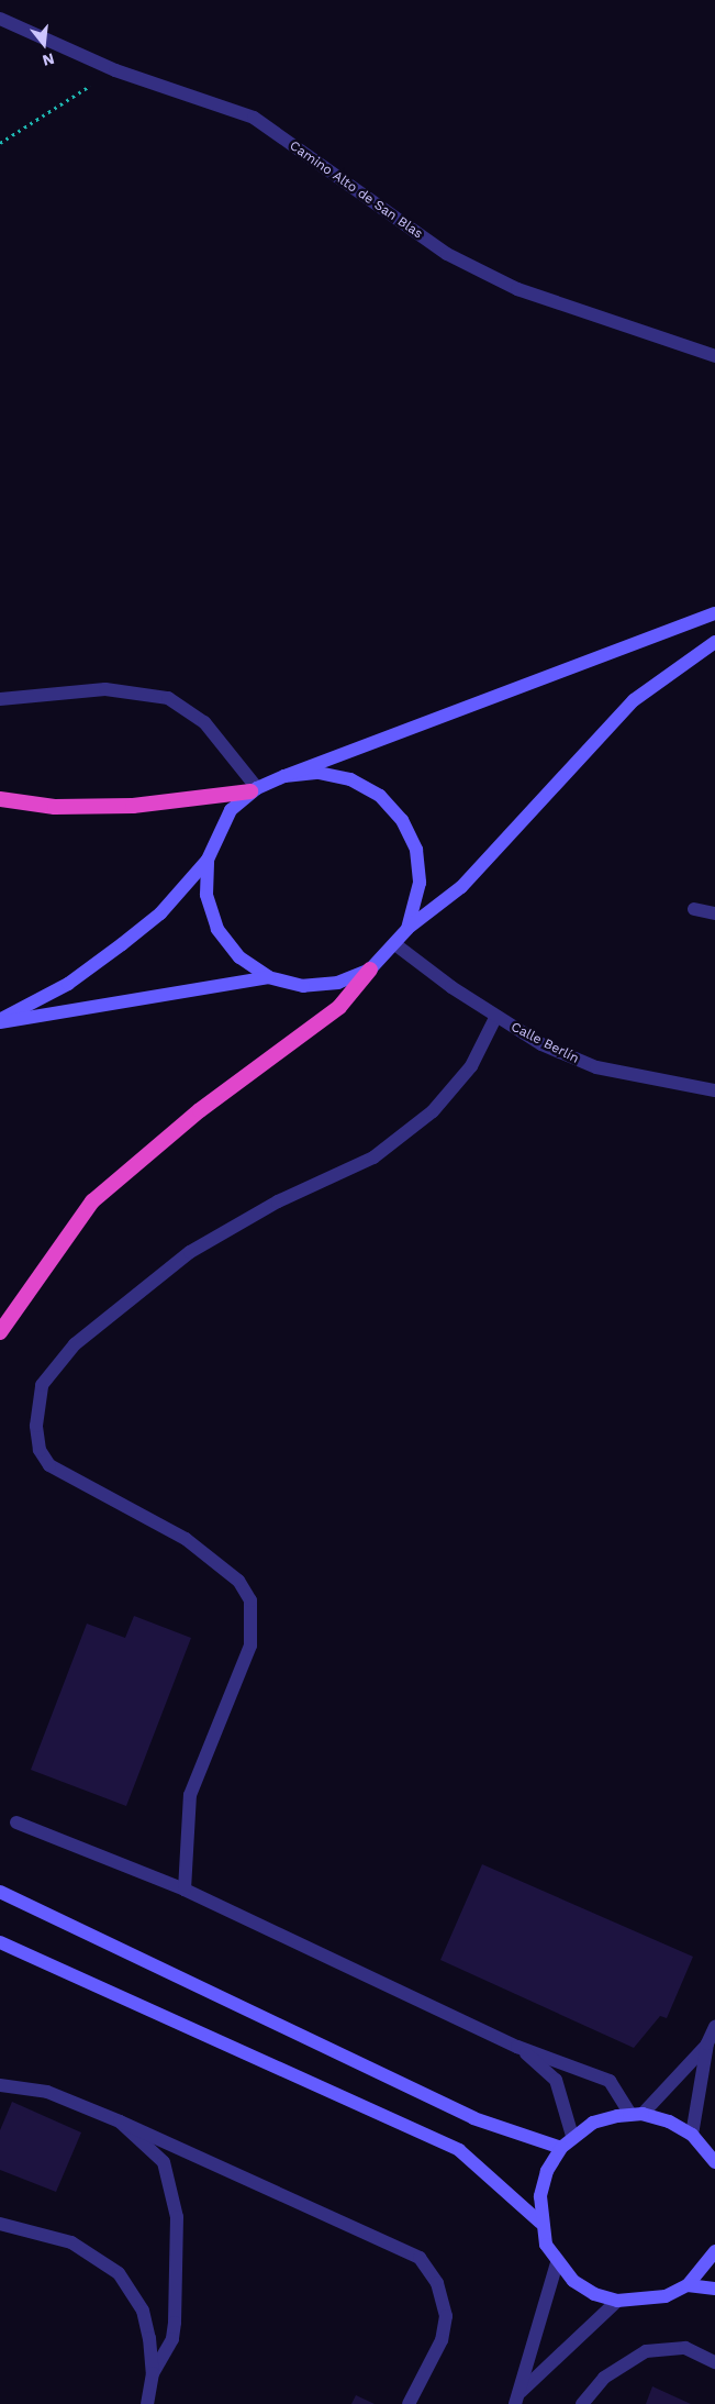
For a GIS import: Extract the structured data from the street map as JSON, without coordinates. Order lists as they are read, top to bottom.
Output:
{
  "streets": {
    "street": ["Camino Alto de San Blas", "Calle Berlín"]
  },
  "north": "bottom"
}
